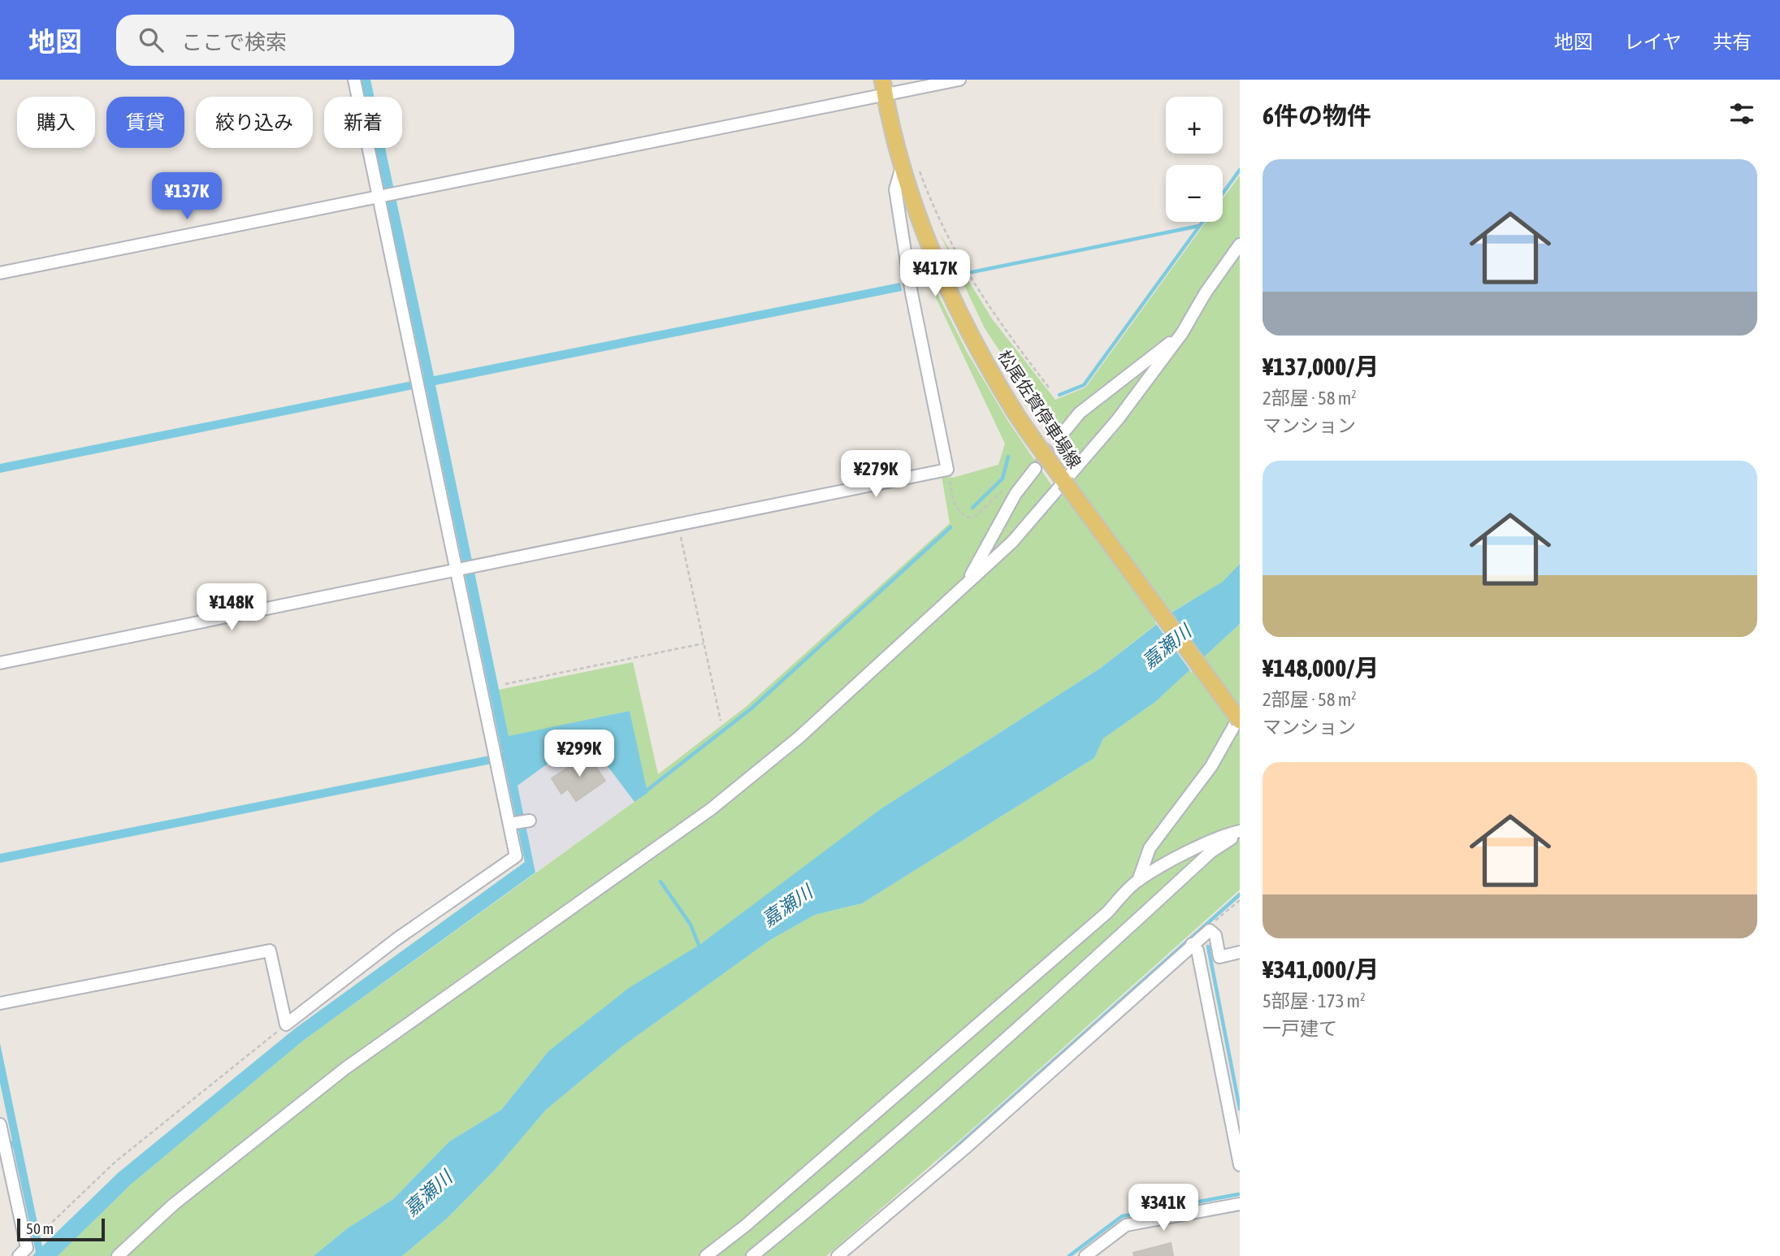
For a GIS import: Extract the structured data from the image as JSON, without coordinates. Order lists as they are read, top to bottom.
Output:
{
  "streets": {
    "main road": ["松尾佐賀停車場線"]
  },
  "water": ["嘉瀬川"],
  "scale_bar": "50 m",
  "page": {
    "header": "地図",
    "search": "ここで検索",
    "nav": ["地図", "レイヤ", "共有"],
    "heading": "6件の物件",
    "map_buttons": ["+", "−"],
    "chip": [
      "購入",
      "賃貸",
      "絞り込み",
      "新着"
    ],
    "list": [
      {
        "name": "¥137,000/月",
        "note": "2部屋 · 58 m² · マンション"
      },
      {
        "name": "¥148,000/月",
        "note": "2部屋 · 58 m² · マンション"
      },
      {
        "name": "¥341,000/月",
        "note": "5部屋 · 173 m² · 一戸建て"
      }
    ],
    "price": [
      "¥137K",
      "¥417K",
      "¥279K",
      "¥148K",
      "¥299K",
      "¥341K"
    ],
    "scale": "50 m"
  }
}
